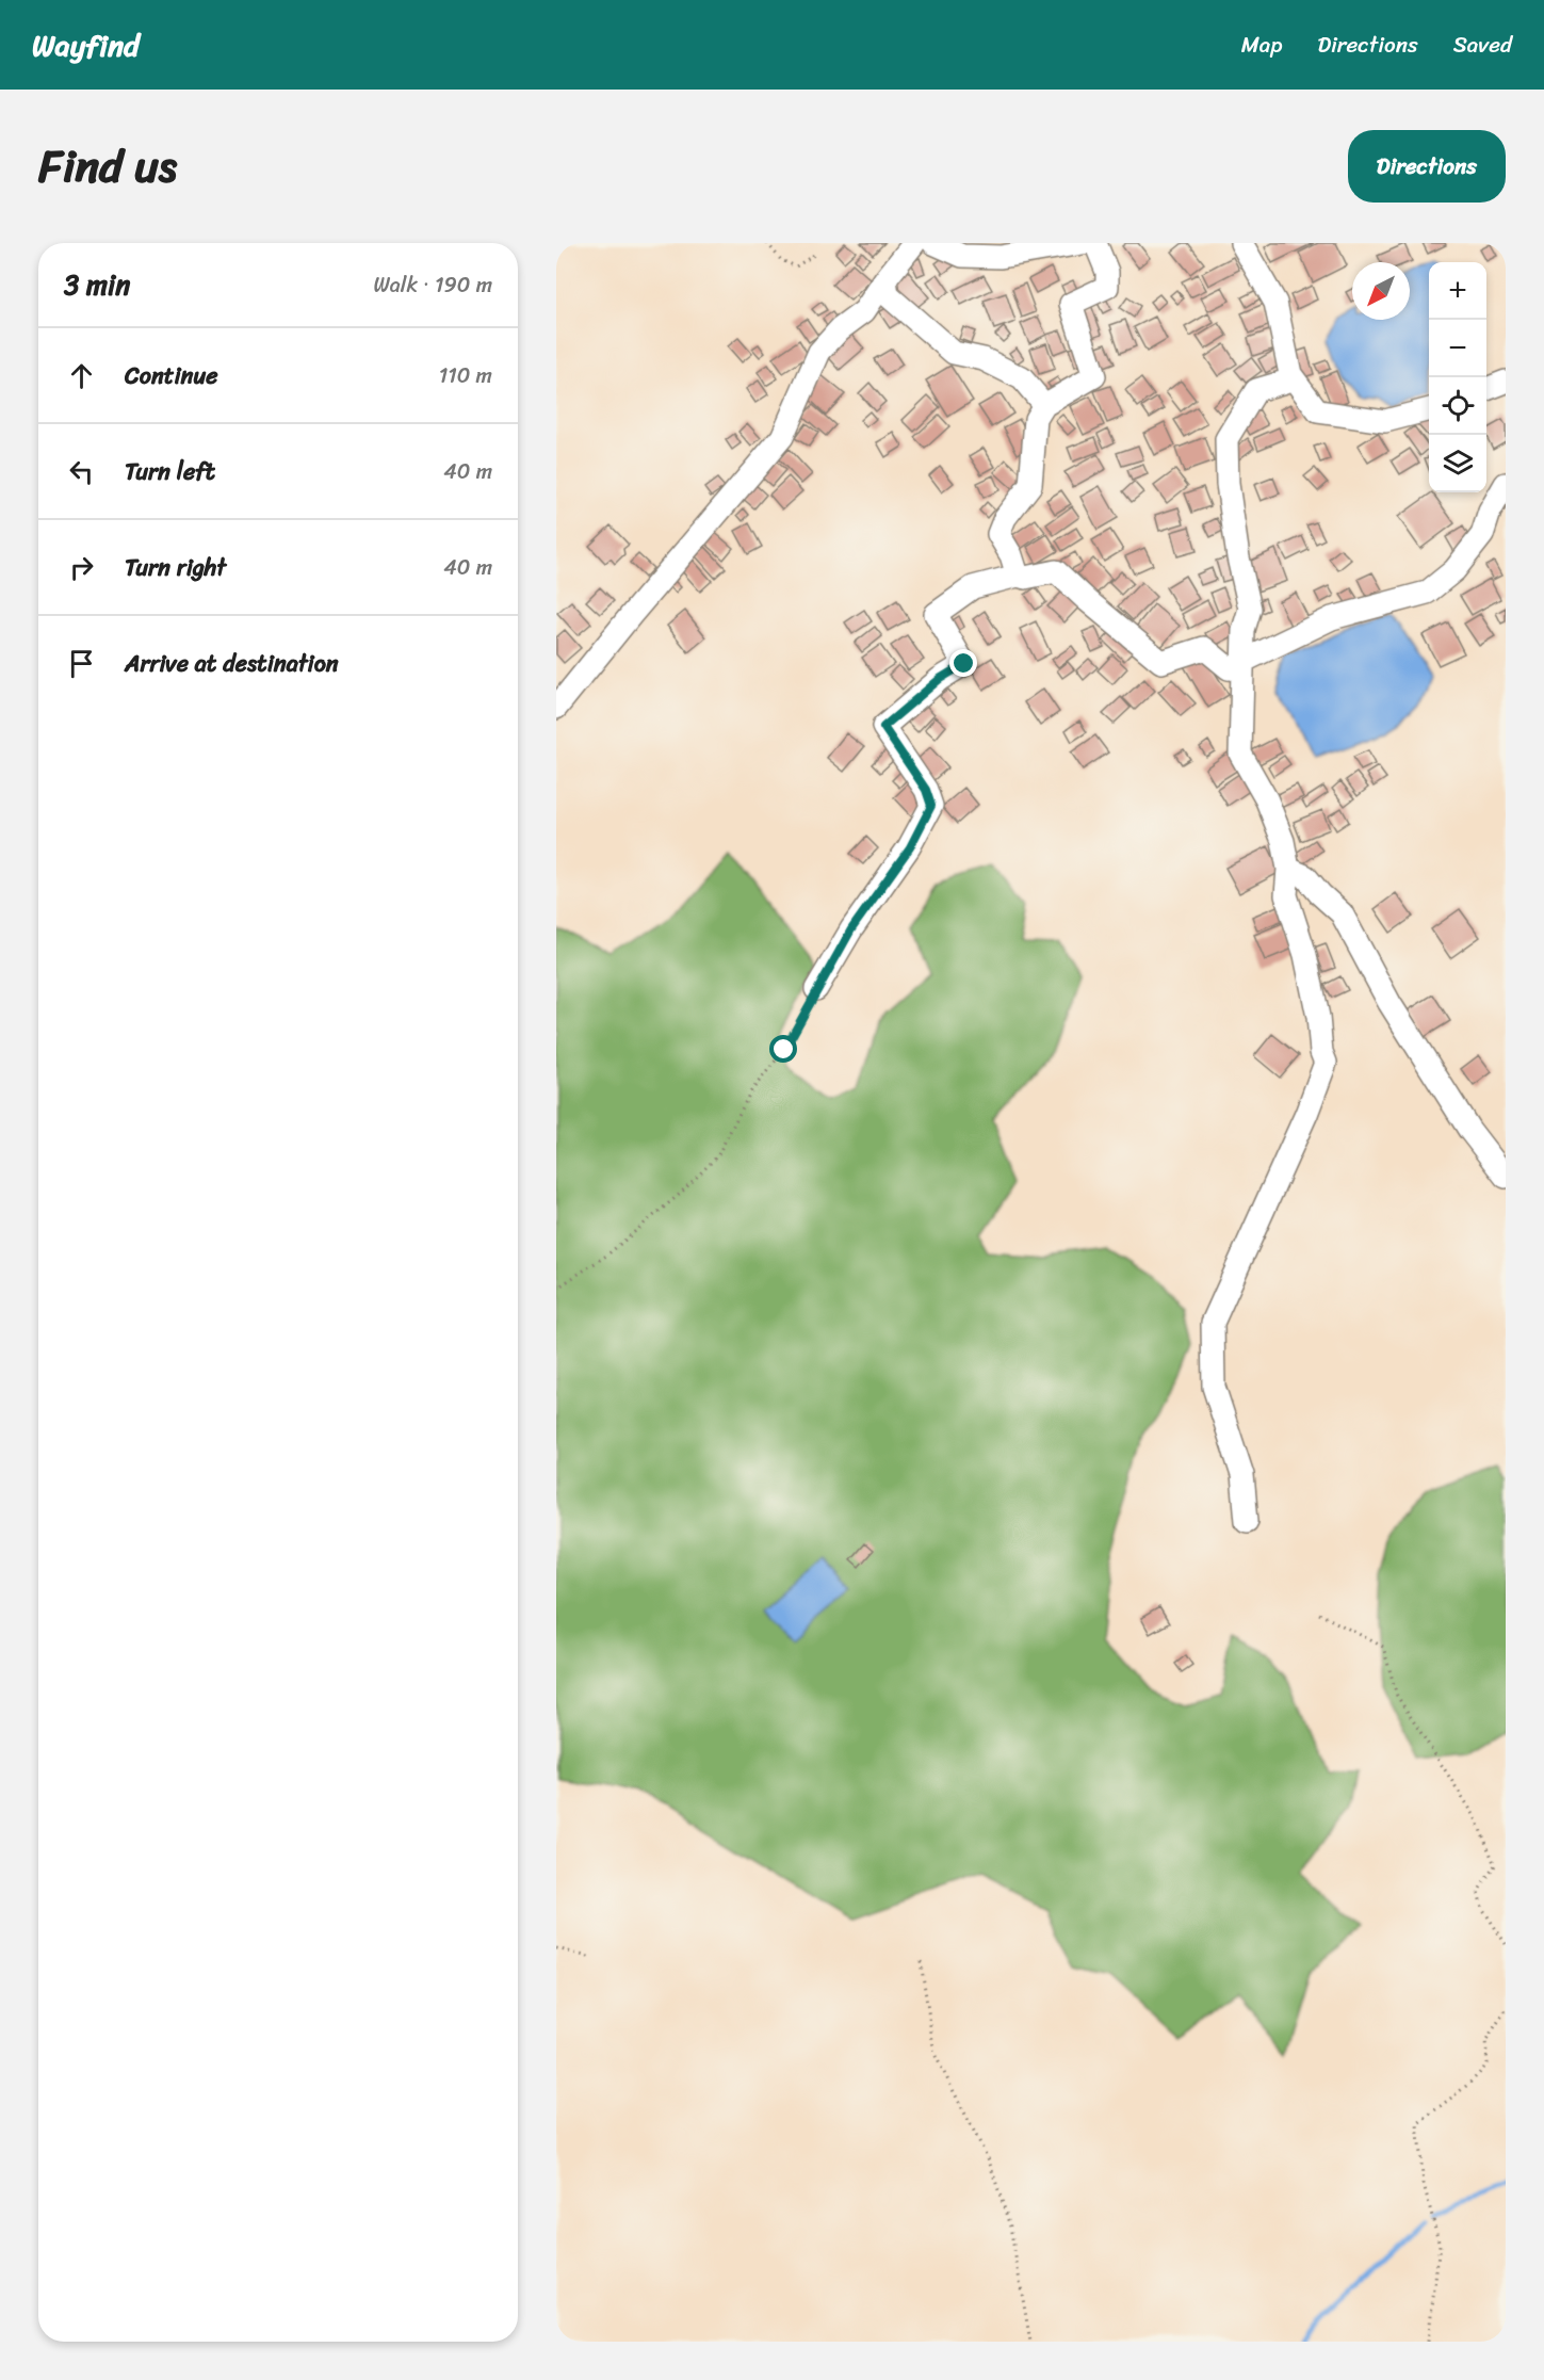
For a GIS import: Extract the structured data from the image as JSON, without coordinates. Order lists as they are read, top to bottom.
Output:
{
  "north": "bottom left",
  "page": {
    "header": "Wayfind",
    "nav": ["Map", "Directions", "Saved"],
    "title": "Find us",
    "buttons": "Directions",
    "heading": ["3 min", "Walk · 190 m"],
    "map_buttons": ["+", "−"],
    "list": [
      ["Continue", "110 m"],
      ["Turn left", "40 m"],
      ["Turn right", "40 m"],
      "Arrive at destination"
    ]
  }
}
